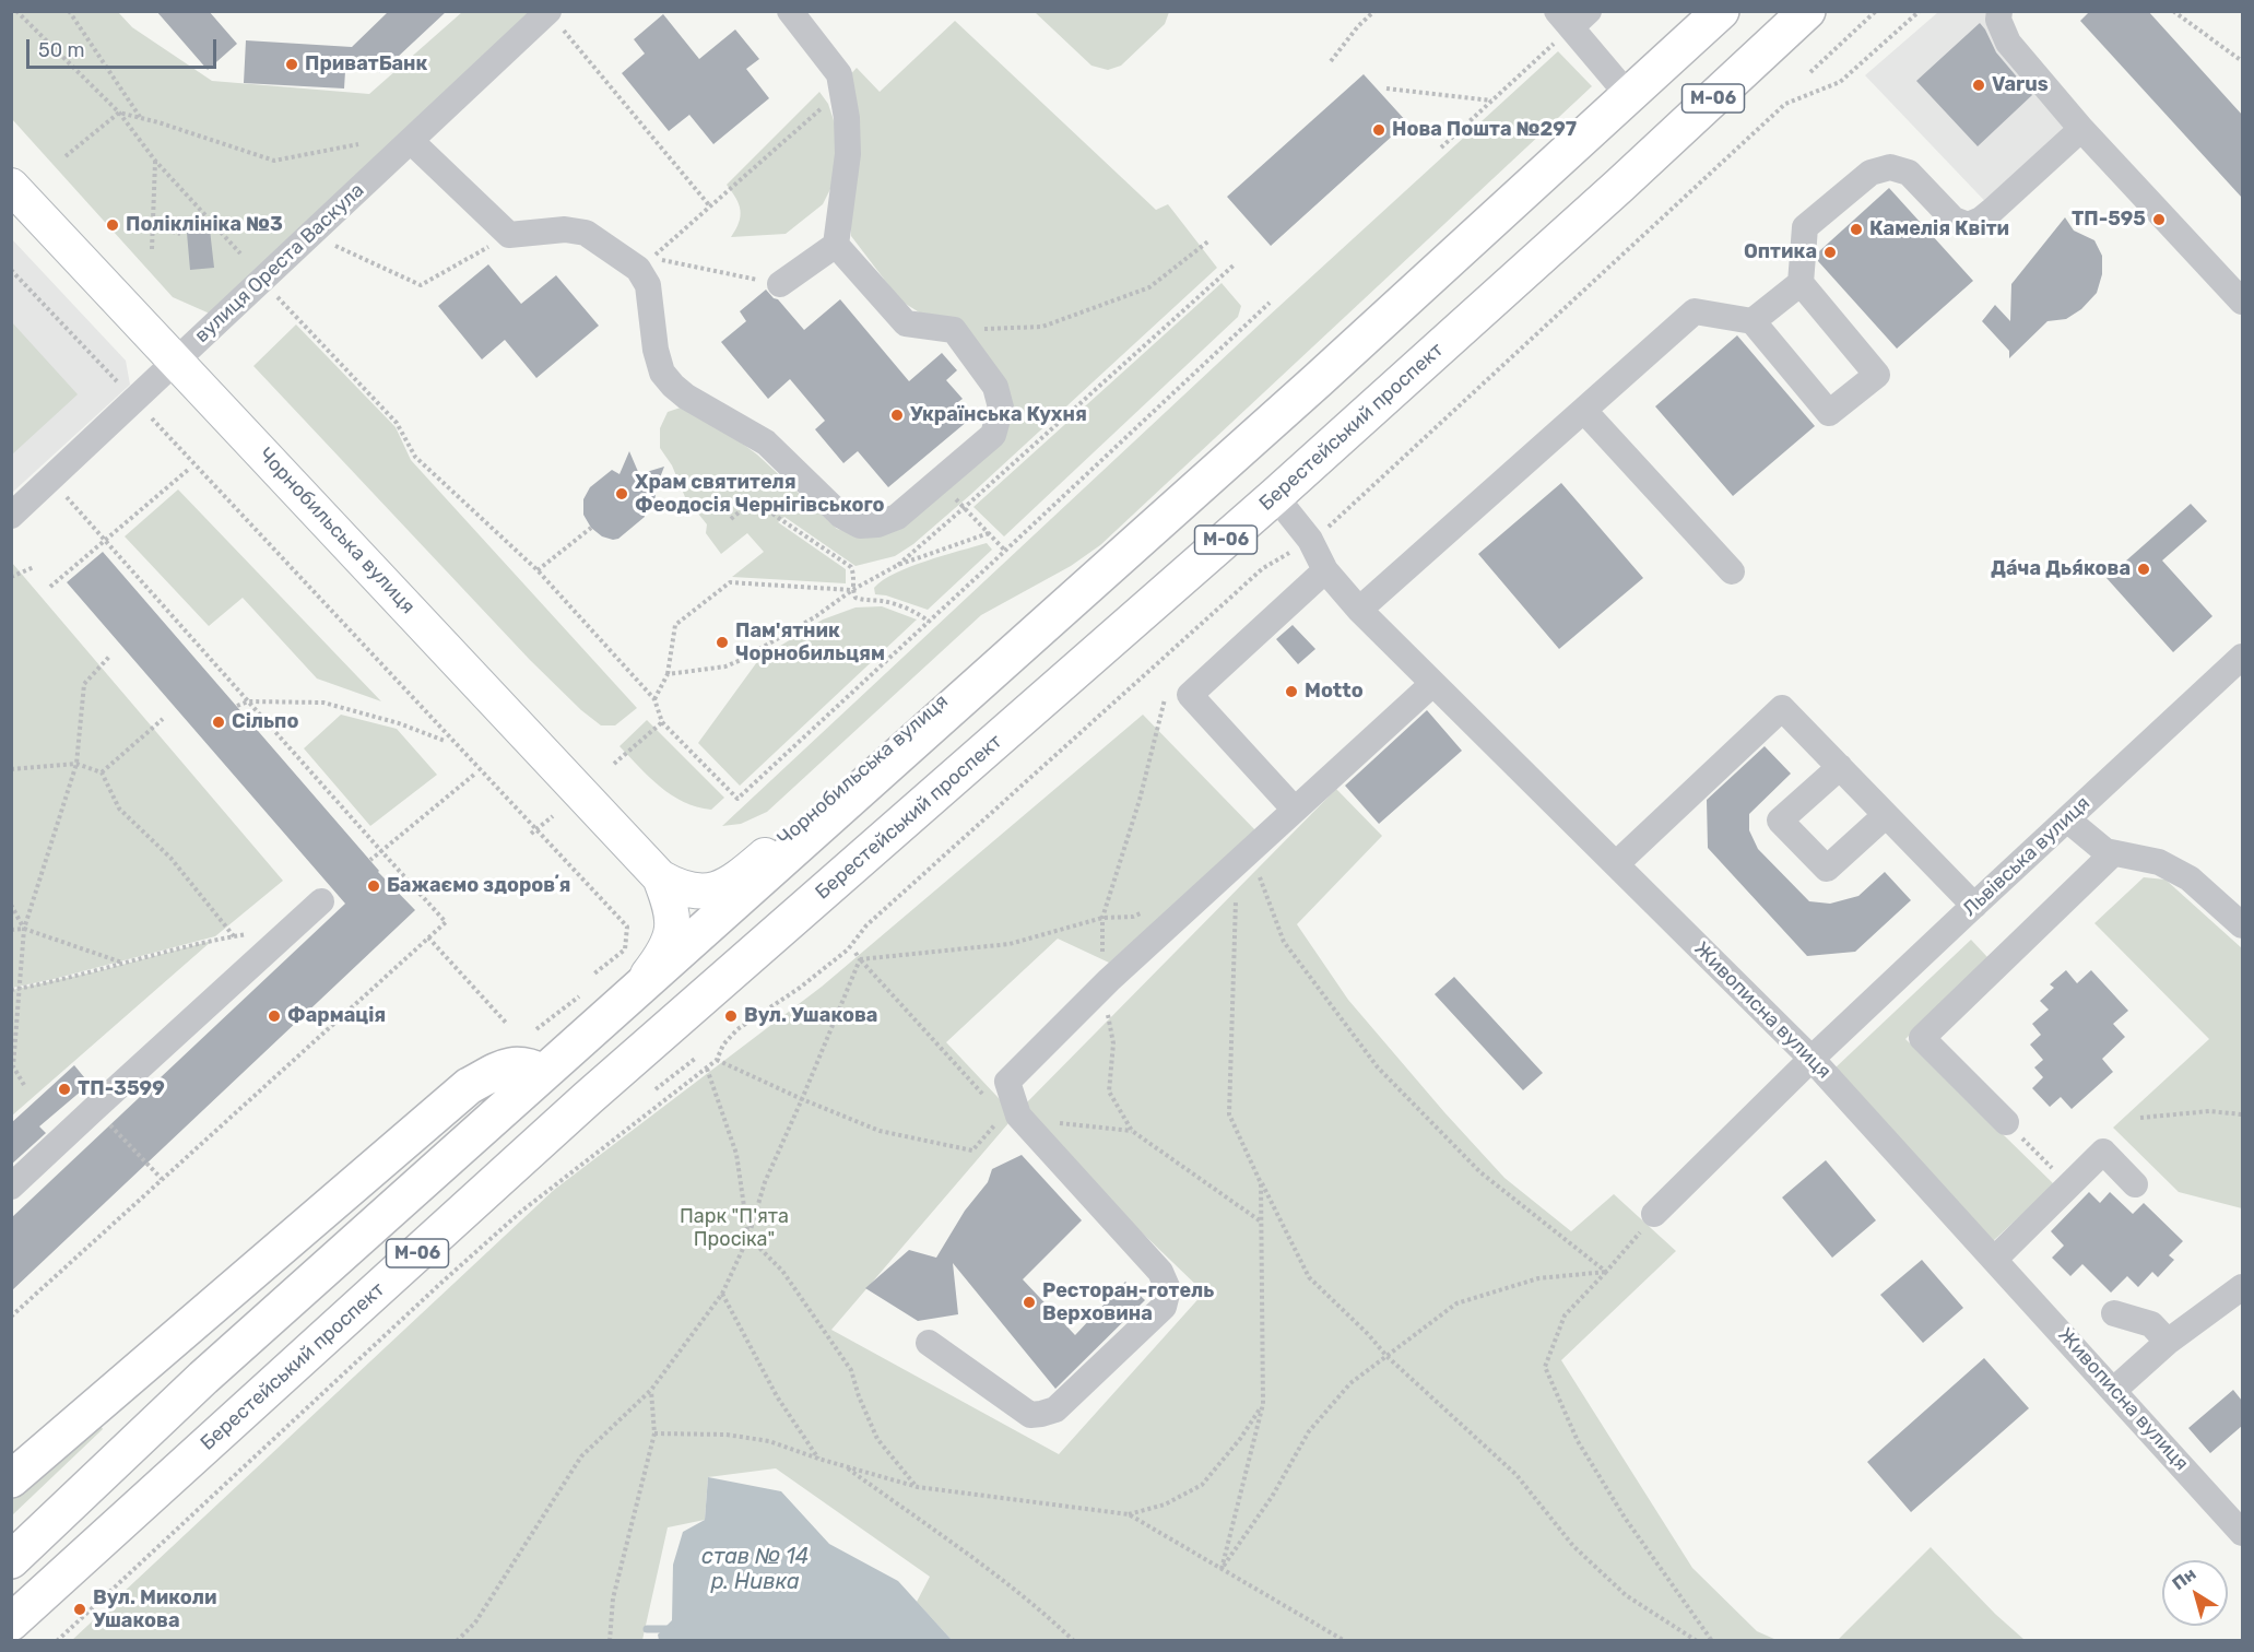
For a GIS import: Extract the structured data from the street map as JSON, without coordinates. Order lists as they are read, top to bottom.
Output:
{
  "streets": {
    "highway": ["М-06", "Берестейський проспект"],
    "main road": ["Чорнобильська вулиця"],
    "street": ["вулиця Ореста Васкула", "Львівська вулиця", "Живописна вулиця"]
  },
  "crossings": [
    ["М-06", "Чорнобильська вулиця"],
    ["вулиця Ореста Васкула", "Чорнобильська вулиця"],
    ["Берестейський проспект", "Живописна вулиця"],
    ["Львівська вулиця", "Живописна вулиця"]
  ],
  "water": ["став № 14 р. Нивка"],
  "parks": ["Парк \"П'ята Просіка\""],
  "places": [
    "ПриватБанк",
    "Varus",
    "Нова Пошта №297",
    "ТП-595",
    "Поліклініка №3",
    "Камелія Квіти",
    "Оптика",
    "Українська Кухня",
    "Храм святителя Феодосія Чернігівського",
    "Да́ча Дья́кова",
    "Пам'ятник Чорнобильцям",
    "Motto",
    "Сільпо",
    "Бажаємо здоровʼя",
    "Фармація",
    "Вул. Ушакова",
    "ТП-3599",
    "Ресторан-готель Верховина",
    "Вул. Миколи Ушакова"
  ],
  "scale_bar": "50 m",
  "north": "top left"
}
